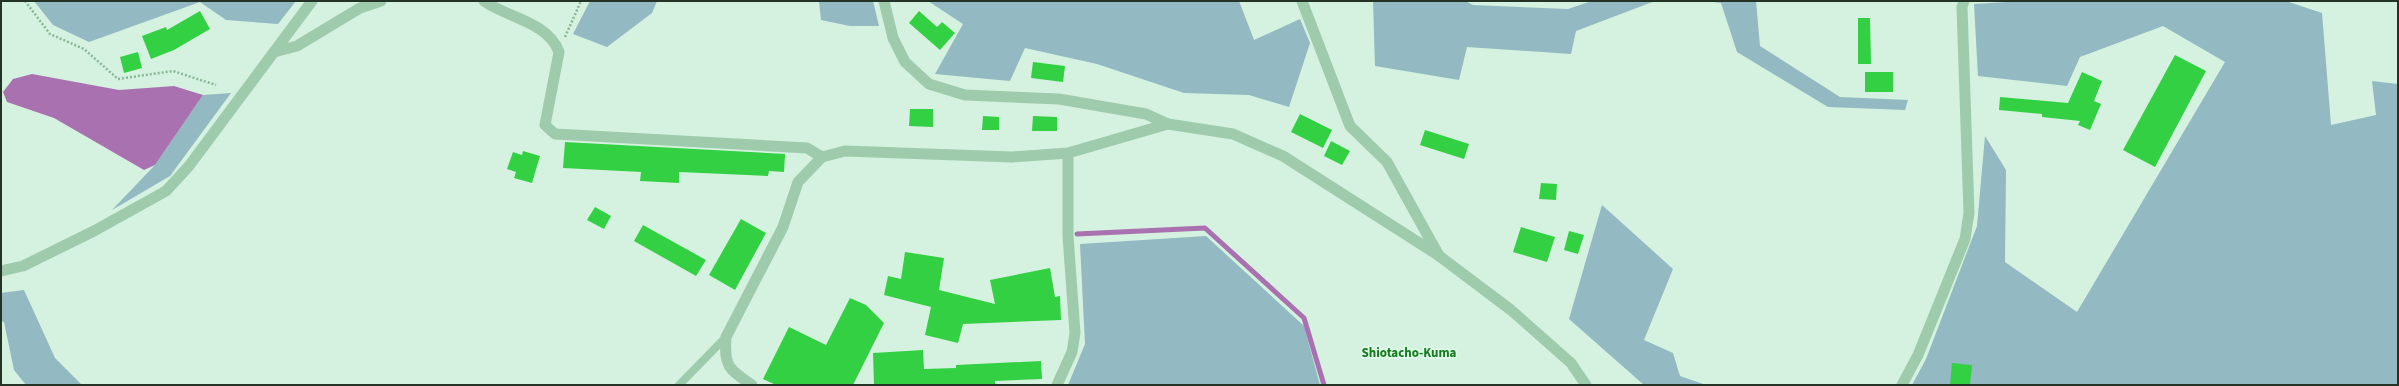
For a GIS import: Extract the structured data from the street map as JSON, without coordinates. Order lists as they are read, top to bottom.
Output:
{
  "districts": ["Shiotacho-Kuma"]
}
